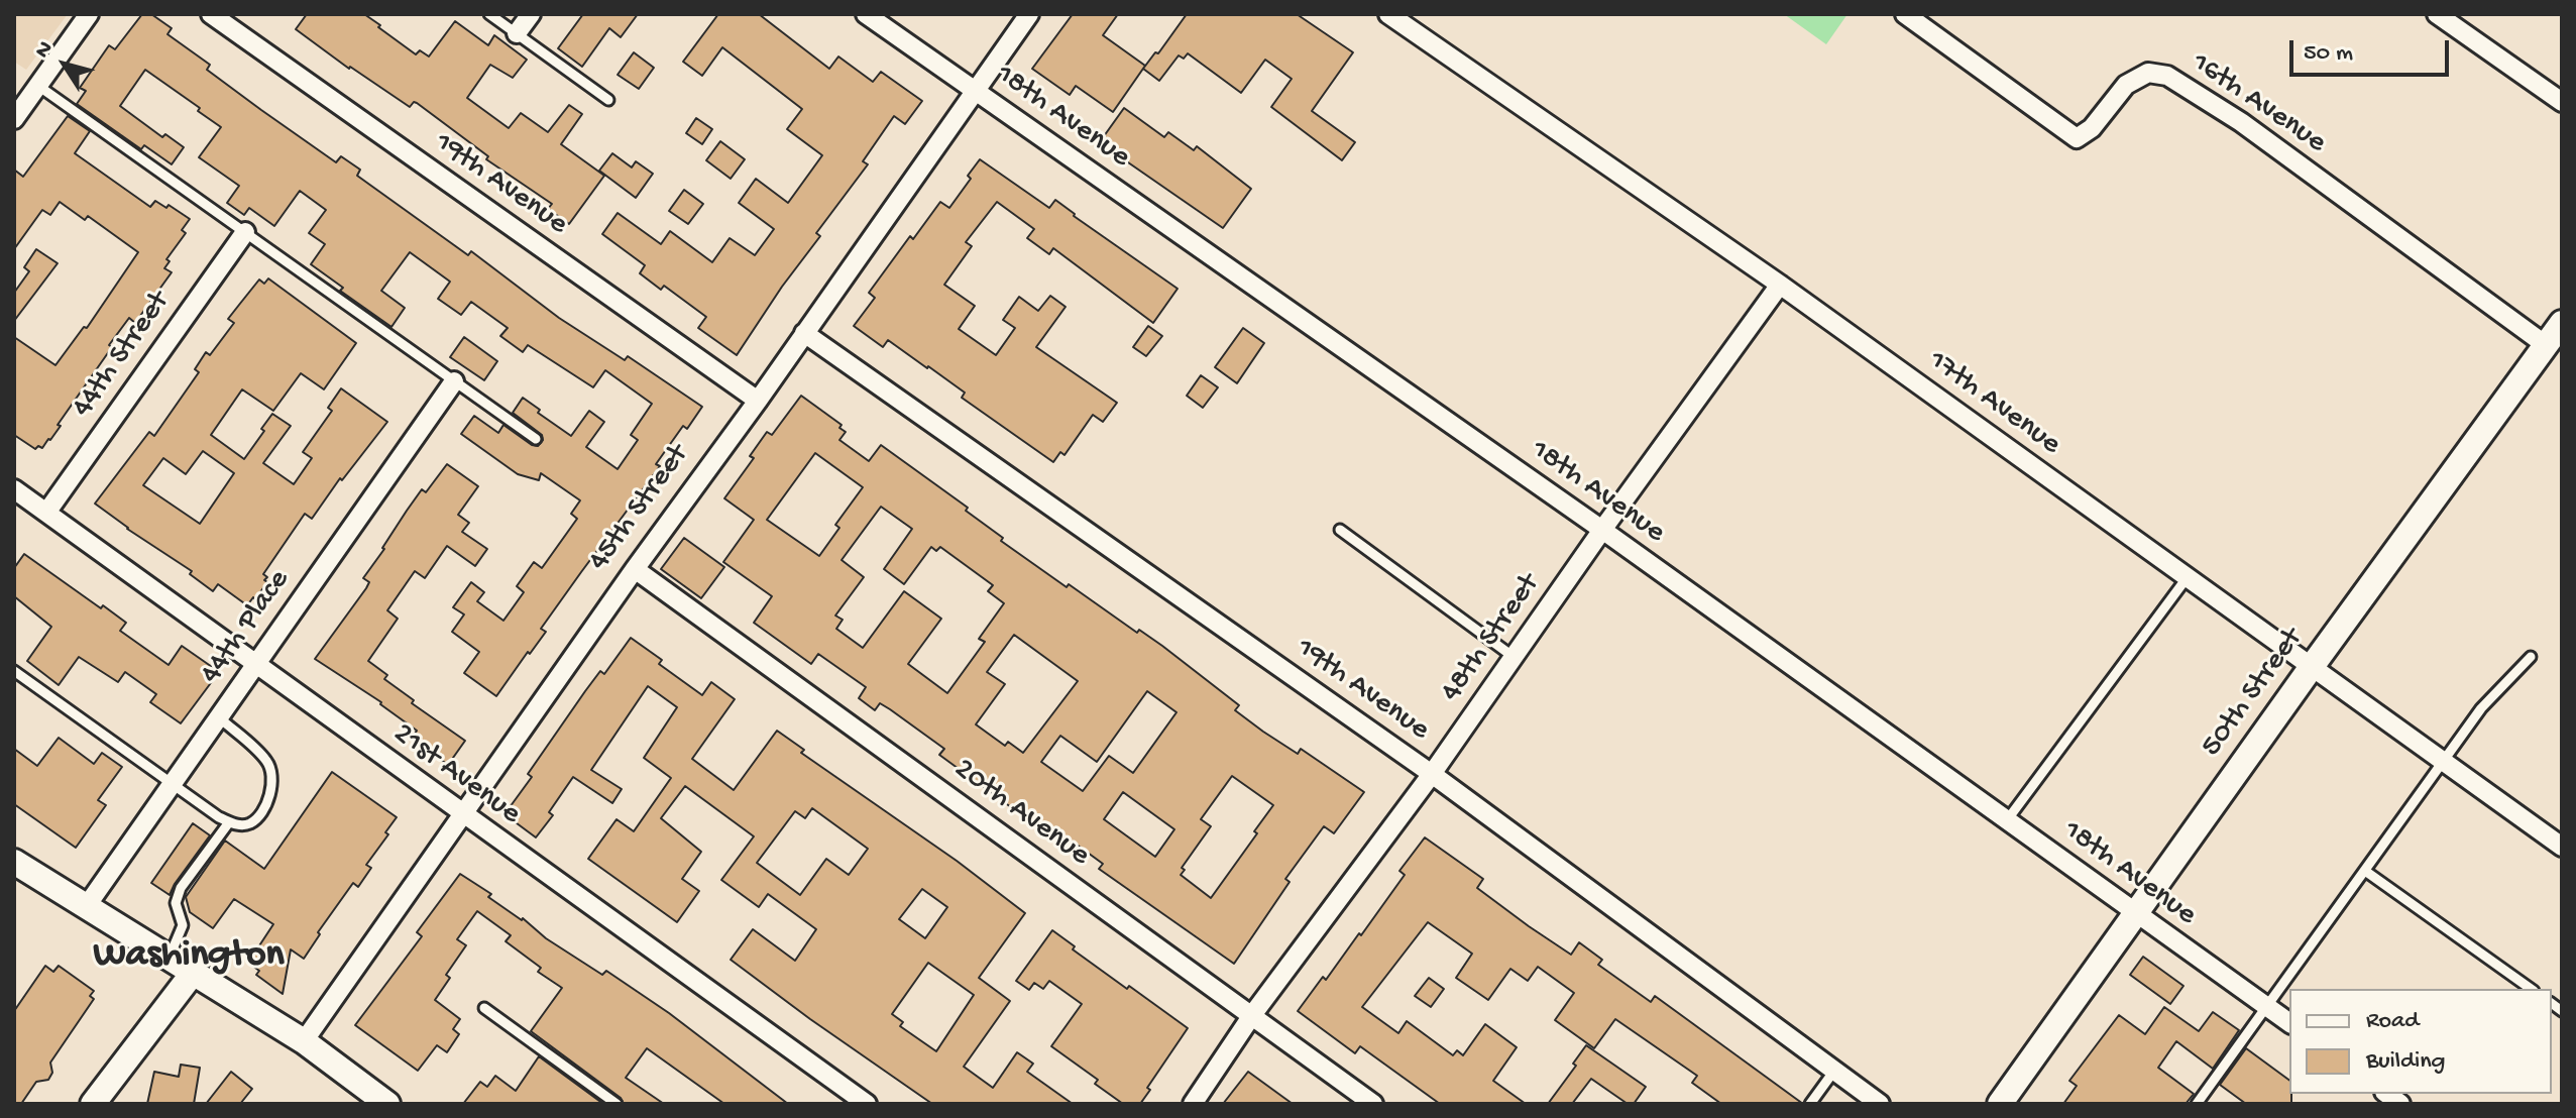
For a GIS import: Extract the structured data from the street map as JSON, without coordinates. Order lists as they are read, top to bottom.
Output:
{
  "streets": {
    "street": [
      "16th Avenue",
      "18th Avenue",
      "19th Avenue",
      "44th Street",
      "17th Avenue",
      "45th Street",
      "44th Place",
      "48th Street",
      "50th Street",
      "21st Avenue",
      "20th Avenue"
    ]
  },
  "crossings": [
    ["16th Avenue", "50th Street"],
    ["18th Avenue", "45th Street"],
    ["18th Avenue", "48th Street"],
    ["18th Avenue", "50th Street"],
    ["19th Avenue", "45th Street"],
    ["19th Avenue", "48th Street"],
    ["44th Street", "21st Avenue"],
    ["17th Avenue", "48th Street"],
    ["17th Avenue", "50th Street"],
    ["45th Street", "21st Avenue"],
    ["45th Street", "20th Avenue"],
    ["44th Place", "21st Avenue"],
    ["48th Street", "20th Avenue"]
  ],
  "districts": ["Washington"],
  "legend": ["Road", "Building"],
  "scale_bar": "50 m",
  "north": "top left"
}
